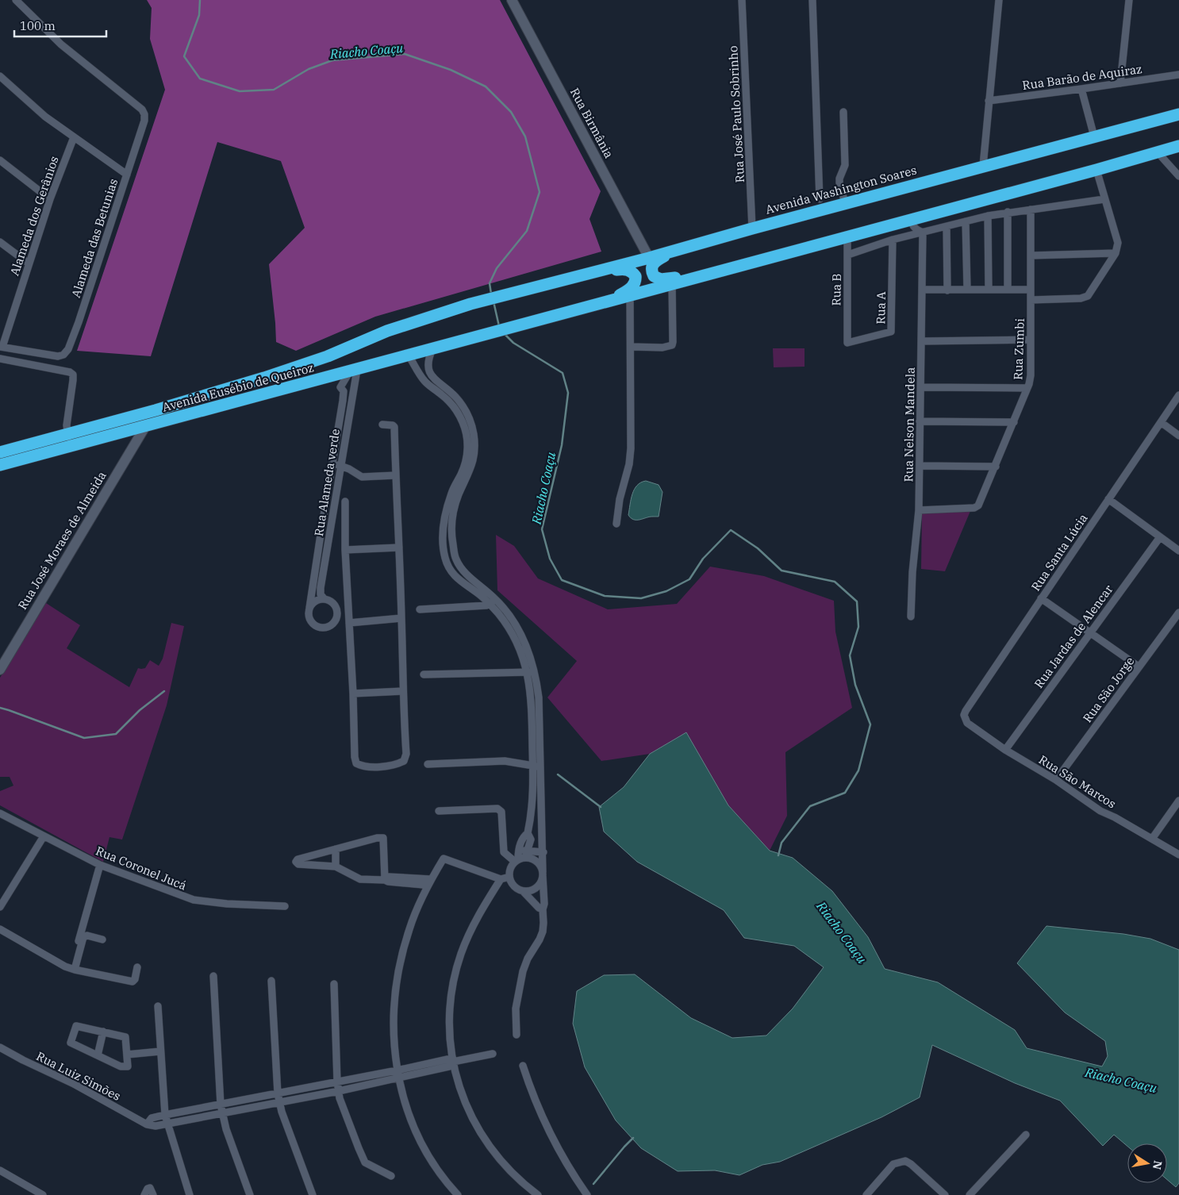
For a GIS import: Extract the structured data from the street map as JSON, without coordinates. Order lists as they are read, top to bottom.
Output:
{
  "streets": {
    "highway": ["Avenida Washington Soares", "Avenida Eusébio de Queiroz"],
    "street": [
      "Rua Barão de Aquiraz",
      "Rua José Paulo Sobrinho",
      "Rua Birmânia",
      "Alameda dos Gerânios",
      "Alameda das Betunias",
      "Rua B",
      "Rua A",
      "Rua Zumbi",
      "Rua Nelson Mandela",
      "Rua Alameda verde",
      "Rua José Moraes de Almeida",
      "Rua Santa Lúcia",
      "Rua Jardas de Alencar",
      "Rua São Jorge",
      "Rua São Marcos",
      "Rua Coronel Jucá",
      "Rua Luiz Simões"
    ]
  },
  "crossings": [
    ["Rua José Paulo Sobrinho", "Avenida Washington Soares"],
    ["Rua Birmânia", "Avenida Washington Soares"],
    ["Avenida Washington Soares", "Avenida Eusébio de Queiroz"],
    ["Alameda dos Gerânios", "Alameda das Betunias"],
    ["Rua B", "Rua A"],
    ["Rua Zumbi", "Rua Nelson Mandela"],
    ["Avenida Eusébio de Queiroz", "Rua Alameda verde"],
    ["Avenida Eusébio de Queiroz", "Rua José Moraes de Almeida"],
    ["Rua Santa Lúcia", "Rua São Marcos"],
    ["Rua Jardas de Alencar", "Rua São Marcos"],
    ["Rua São Jorge", "Rua São Marcos"]
  ],
  "water": ["Riacho Coaçu"],
  "scale_bar": "100 m",
  "north": "right"
}
